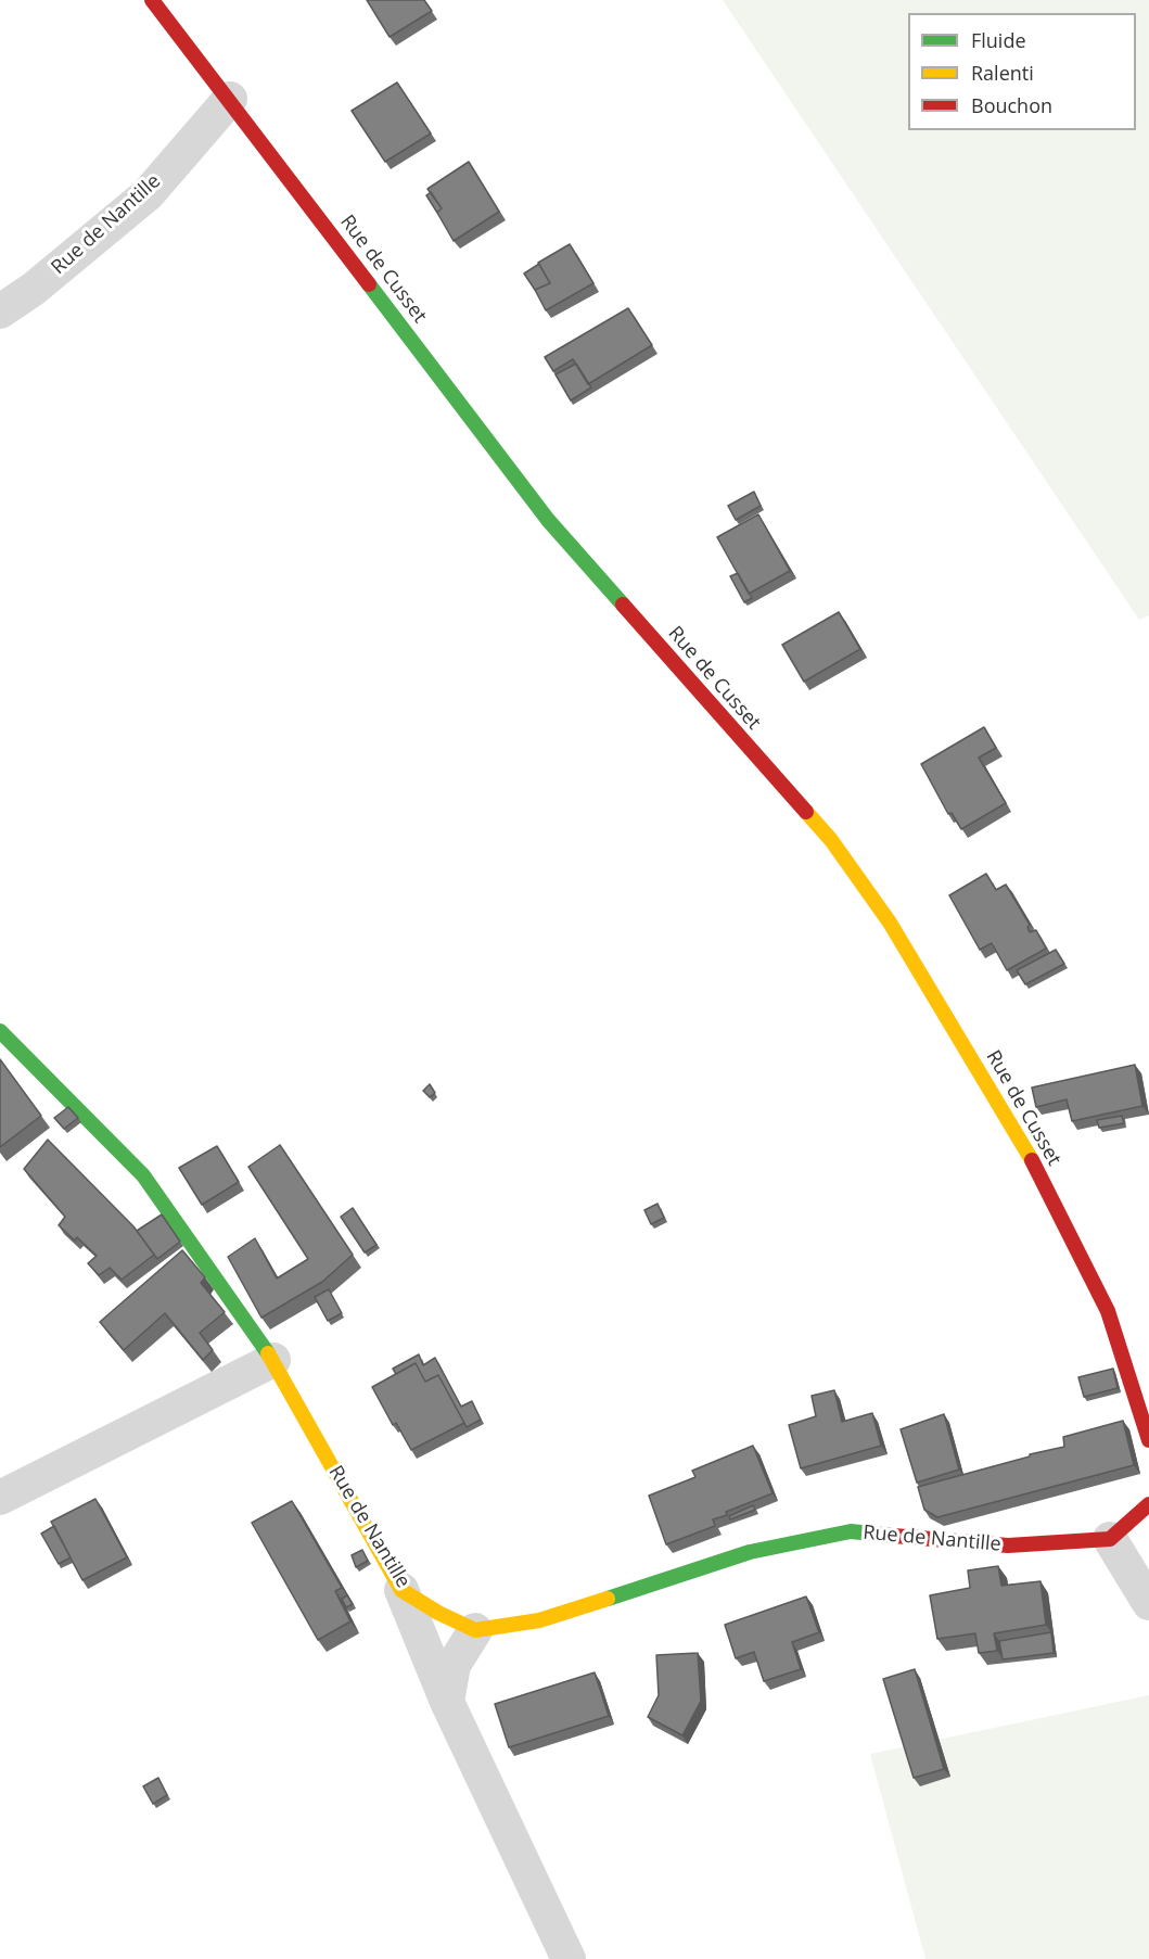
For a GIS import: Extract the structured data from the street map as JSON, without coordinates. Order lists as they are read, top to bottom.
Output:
{
  "streets": {
    "street": ["Rue de Nantille", "Rue de Cusset"]
  },
  "crossings": [
    ["Rue de Nantille", "Rue de Cusset"]
  ],
  "legend": ["Fluide", "Ralenti", "Bouchon"]
}
